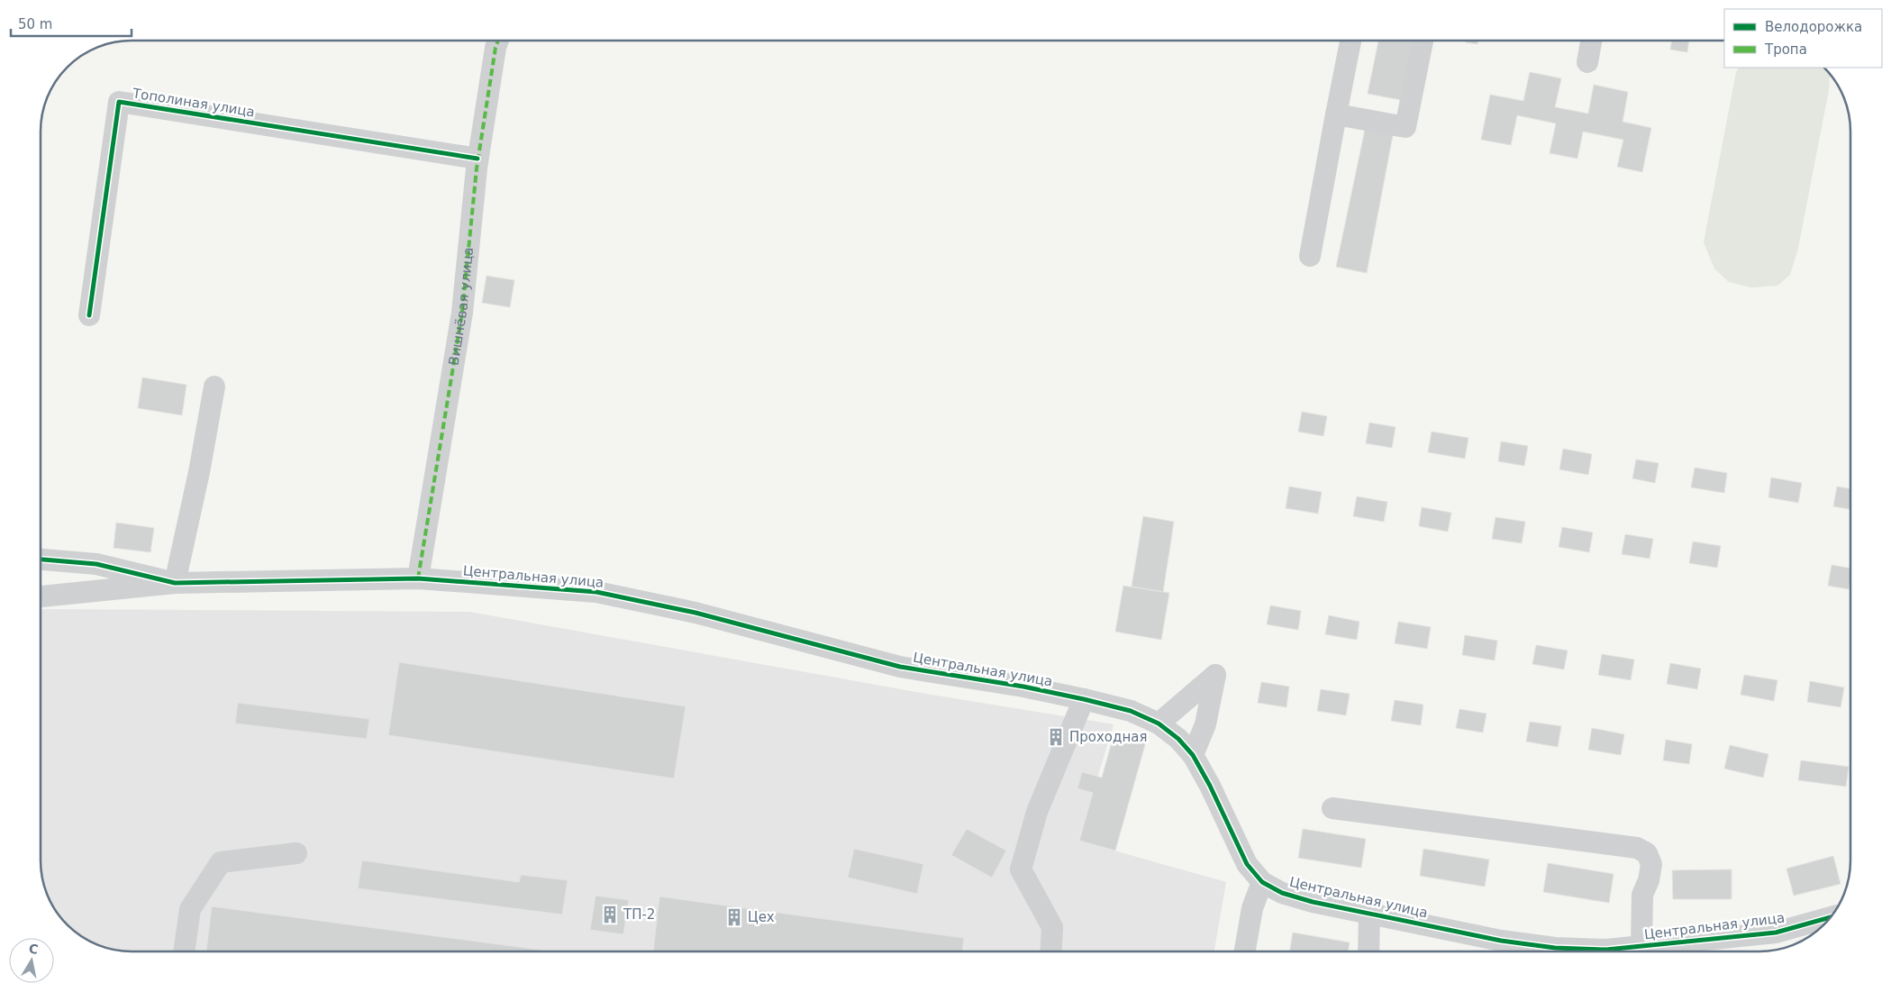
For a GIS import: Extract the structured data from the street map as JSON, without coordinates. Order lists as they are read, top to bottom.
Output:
{
  "streets": {
    "street": ["Тополиная улица", "Вишнёвая улица", "Центральная улица"]
  },
  "crossings": [
    ["Тополиная улица", "Вишнёвая улица"],
    ["Вишнёвая улица", "Центральная улица"]
  ],
  "places": {
    "building": ["Проходная", "ТП-2", "Цех"]
  },
  "legend": ["Велодорожка", "Тропа"],
  "scale_bar": "50 m",
  "north": "top"
}
